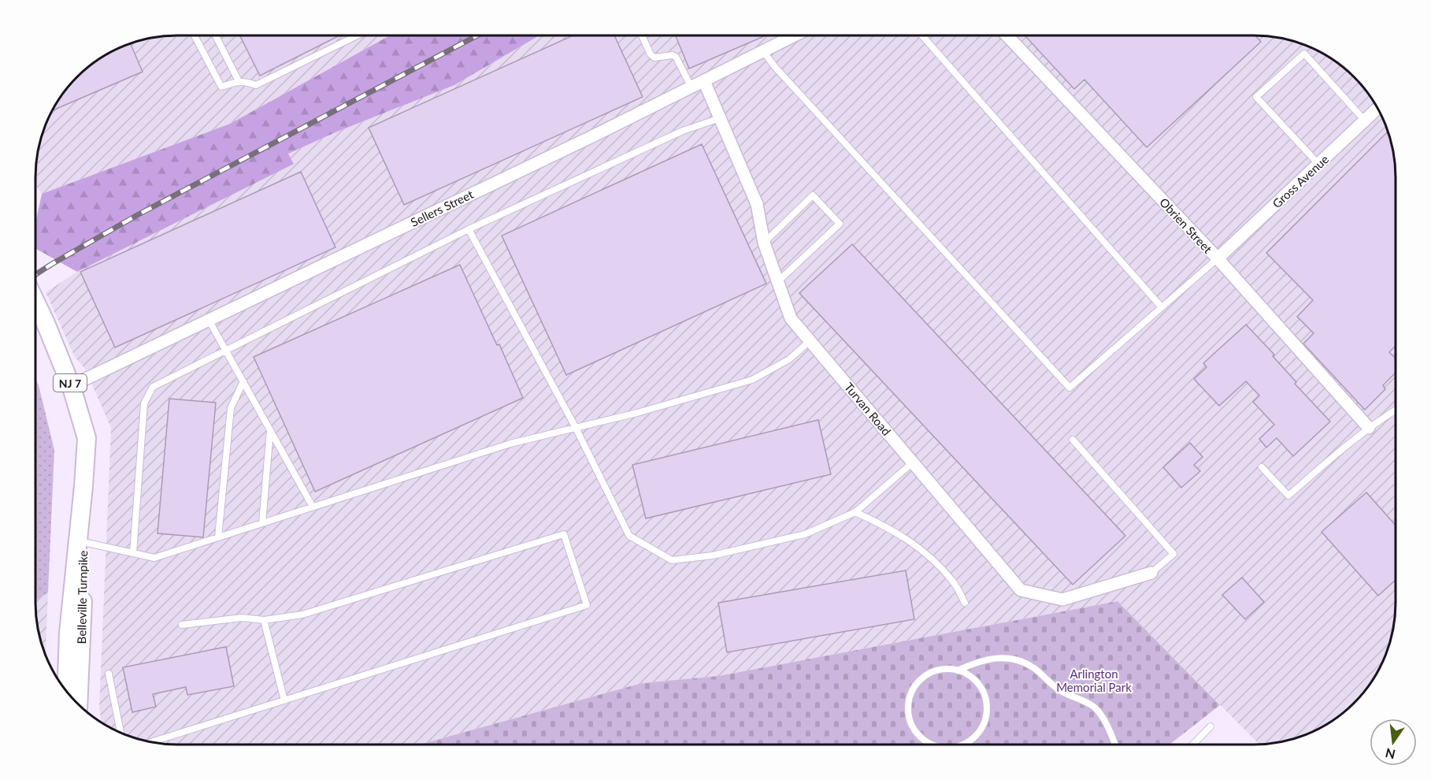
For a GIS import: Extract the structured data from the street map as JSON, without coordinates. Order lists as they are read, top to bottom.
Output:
{
  "streets": {
    "main road": ["NJ 7", "Belleville Turnpike"],
    "street": [
      "Gross Avenue",
      "Sellers Street",
      "Obrien Street",
      "Turvan Road"
    ]
  },
  "crossings": [
    ["Gross Avenue", "Obrien Street"],
    ["Sellers Street", "Turvan Road"],
    ["Sellers Street", "Belleville Turnpike"]
  ],
  "parks": ["Arlington Memorial Park"],
  "north": "bottom"
}
